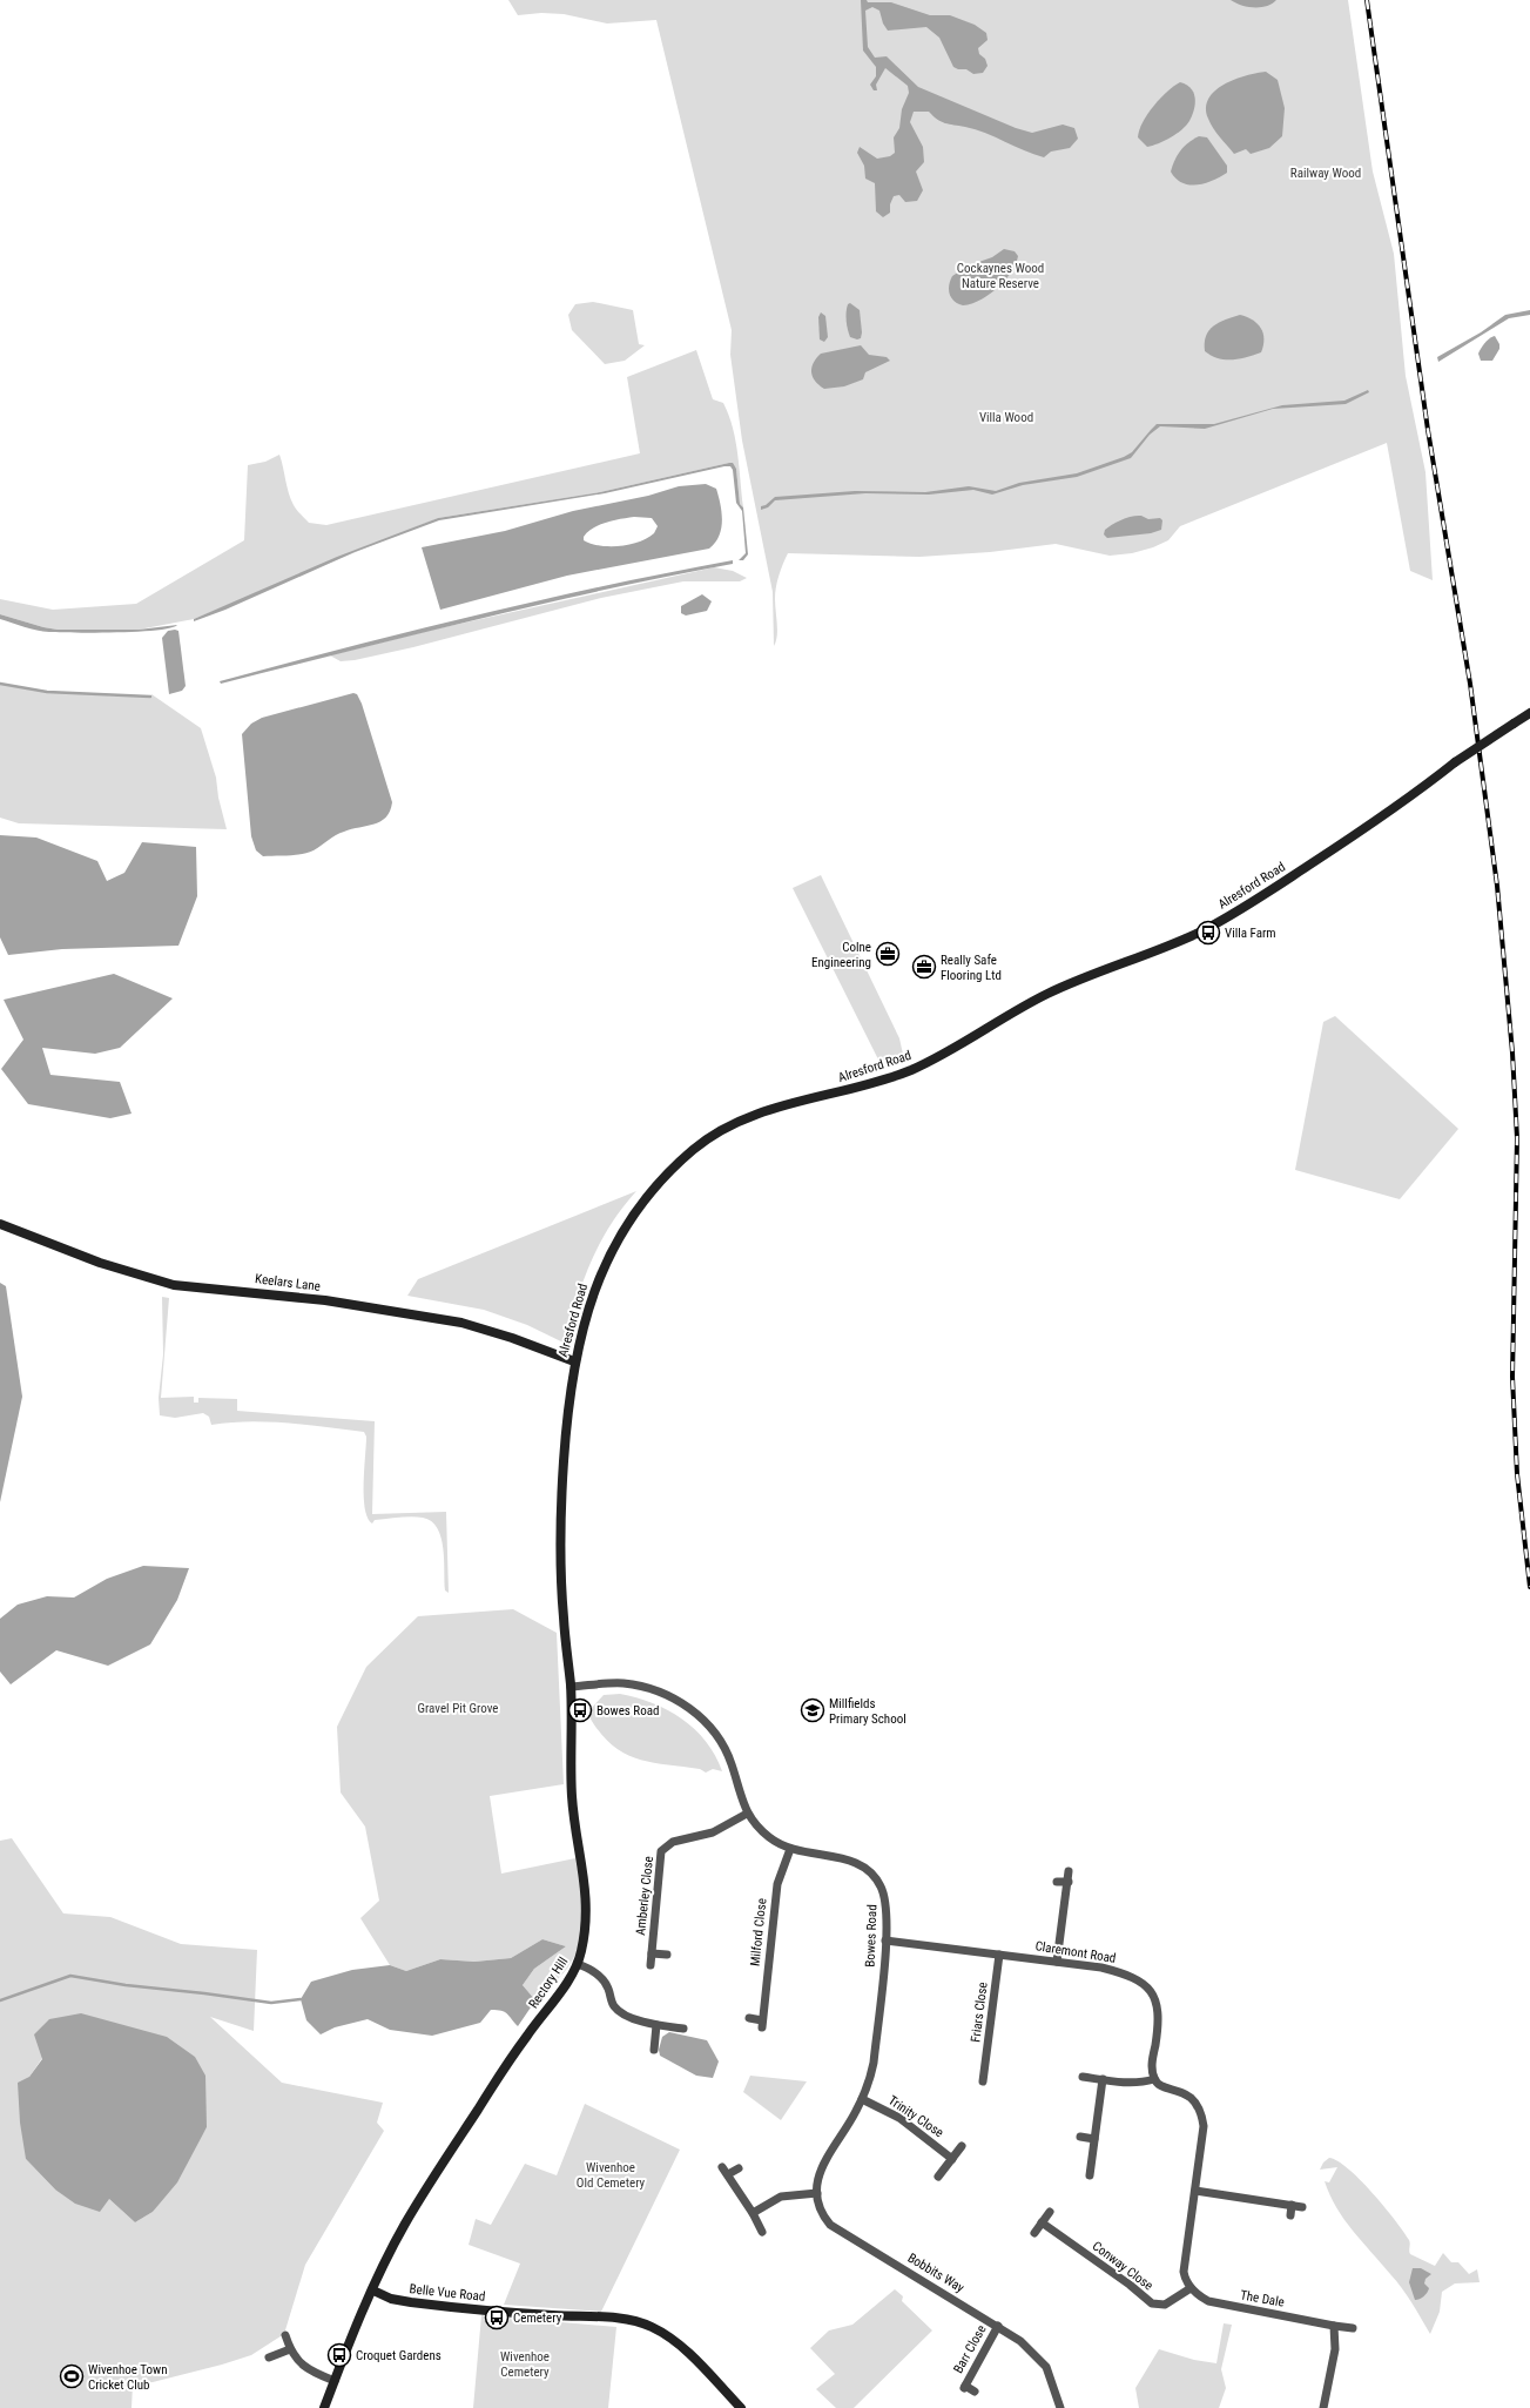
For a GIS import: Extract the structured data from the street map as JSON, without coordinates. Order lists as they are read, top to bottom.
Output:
{
  "streets": {
    "street": [
      "Alresford Road",
      "Keelars Lane",
      "Amberley Close",
      "Milford Close",
      "Bowes Road",
      "Claremont Road",
      "Rectory Hill",
      "Friars Close",
      "Trinity Close",
      "Conway Close",
      "Bobbits Way",
      "Belle Vue Road",
      "The Dale",
      "Barr Close"
    ]
  },
  "crossings": [
    ["Alresford Road", "Keelars Lane"],
    ["Alresford Road", "Rectory Hill"],
    ["Amberley Close", "Bowes Road"],
    ["Milford Close", "Bowes Road"],
    ["Bowes Road", "Claremont Road"],
    ["Bowes Road", "Rectory Hill"],
    ["Bowes Road", "Trinity Close"],
    ["Bowes Road", "Bobbits Way"],
    ["Claremont Road", "Friars Close"],
    ["Rectory Hill", "Belle Vue Road"],
    ["Conway Close", "The Dale"],
    ["Bobbits Way", "Barr Close"]
  ],
  "parks": [
    "Railway Wood",
    "Cockaynes Wood Nature Reserve",
    "Villa Wood",
    "Gravel Pit Grove",
    "Wivenhoe Old Cemetery",
    "Wivenhoe Cemetery"
  ],
  "places": {
    "bus stop": [
      "Villa Farm",
      "Bowes Road",
      "Cemetery",
      "Croquet Gardens"
    ],
    "office": ["Colne Engineering", "Really Safe Flooring Ltd"],
    "school or university": ["Millfields Primary School"],
    "sports": ["Wivenhoe Town Cricket Club"]
  }
}
